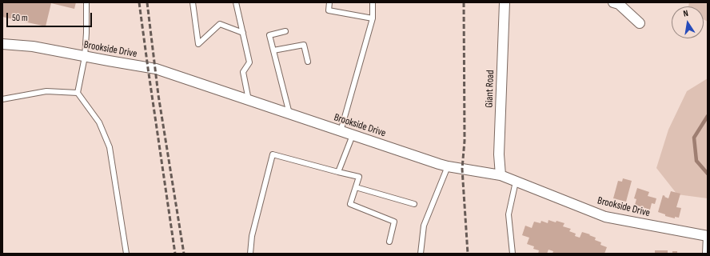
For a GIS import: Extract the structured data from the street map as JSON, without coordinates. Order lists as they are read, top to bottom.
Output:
{
  "streets": {
    "street": ["Brookside Drive", "Giant Road"]
  },
  "crossings": [
    ["Brookside Drive", "Giant Road"]
  ],
  "scale_bar": "50 m",
  "north": "top"
}
